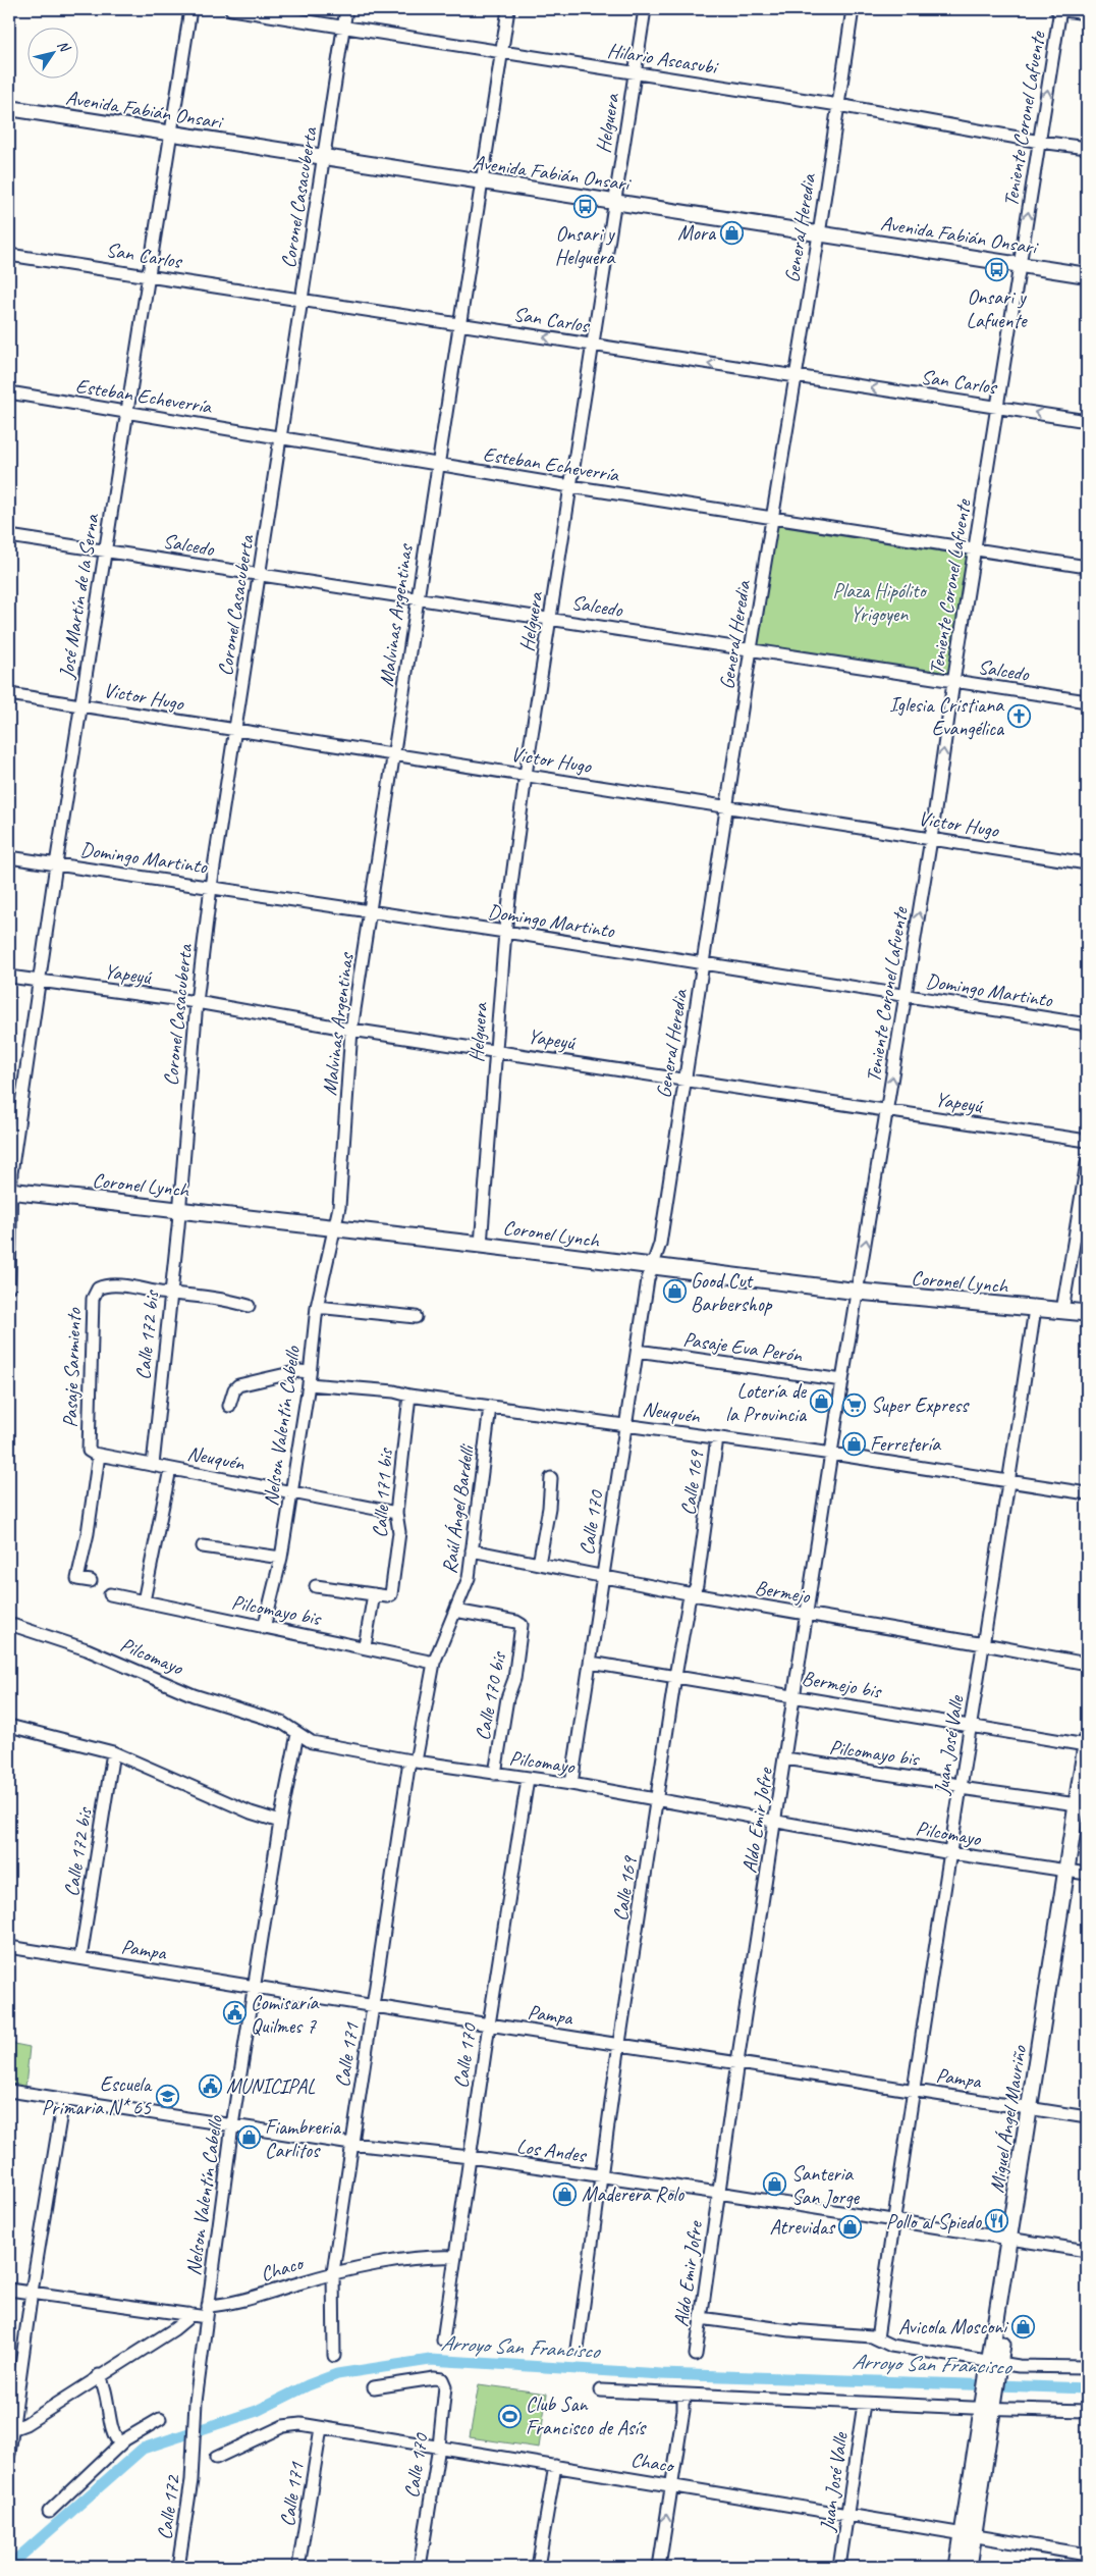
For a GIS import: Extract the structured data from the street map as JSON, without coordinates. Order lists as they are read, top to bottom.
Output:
{
  "streets": {
    "main road": ["Coronel Lynch", "Miguel Ángel Mauriño"],
    "street": [
      "Hilario Ascasubi",
      "Avenida Fabián Onsari",
      "Teniente Coronel Lafuente",
      "Helguera",
      "Coronel Casacuberta",
      "General Heredia",
      "San Carlos",
      "Esteban Echeverría",
      "Salcedo",
      "José Martín de la Serna",
      "Malvinas Argentinas",
      "Victor Hugo",
      "Domingo Martinto",
      "Yapeyú",
      "Calle 172 bis",
      "Pasaje Eva Perón",
      "Pasaje Sarmiento",
      "Neuquén",
      "Nelson Valentín Cabello",
      "Calle 169",
      "Calle 171 bis",
      "Raúl Ángel Bardelli",
      "Calle 170",
      "Bermejo",
      "Pilcomayo bis",
      "Pilcomayo",
      "Bermejo bis",
      "Calle 170 bis",
      "Juan José Valle",
      "Aldo Emir Jofre",
      "Pampa",
      "Calle 171",
      "Los Andes",
      "Chaco",
      "Calle 172"
    ]
  },
  "crossings": [
    ["Hilario Ascasubi", "Teniente Coronel Lafuente"],
    ["Hilario Ascasubi", "Helguera"],
    ["Hilario Ascasubi", "Coronel Casacuberta"],
    ["Hilario Ascasubi", "General Heredia"],
    ["Hilario Ascasubi", "Malvinas Argentinas"],
    ["Avenida Fabián Onsari", "Teniente Coronel Lafuente"],
    ["Avenida Fabián Onsari", "Helguera"],
    ["Avenida Fabián Onsari", "Coronel Casacuberta"],
    ["Avenida Fabián Onsari", "General Heredia"],
    ["Avenida Fabián Onsari", "José Martín de la Serna"],
    ["Avenida Fabián Onsari", "Malvinas Argentinas"],
    ["Teniente Coronel Lafuente", "San Carlos"],
    ["Teniente Coronel Lafuente", "Esteban Echeverría"],
    ["Teniente Coronel Lafuente", "Salcedo"],
    ["Teniente Coronel Lafuente", "Victor Hugo"],
    ["Teniente Coronel Lafuente", "Domingo Martinto"],
    ["Teniente Coronel Lafuente", "Yapeyú"],
    ["Teniente Coronel Lafuente", "Coronel Lynch"],
    ["Teniente Coronel Lafuente", "Aldo Emir Jofre"],
    ["Helguera", "San Carlos"],
    ["Helguera", "Esteban Echeverría"],
    ["Helguera", "Salcedo"],
    ["Helguera", "Victor Hugo"],
    ["Helguera", "Domingo Martinto"],
    ["Helguera", "Yapeyú"],
    ["Helguera", "Coronel Lynch"],
    ["Coronel Casacuberta", "San Carlos"],
    ["Coronel Casacuberta", "Esteban Echeverría"],
    ["Coronel Casacuberta", "Salcedo"],
    ["Coronel Casacuberta", "Victor Hugo"],
    ["Coronel Casacuberta", "Domingo Martinto"],
    ["Coronel Casacuberta", "Yapeyú"],
    ["Coronel Casacuberta", "Coronel Lynch"],
    ["Coronel Casacuberta", "Calle 172 bis"],
    ["General Heredia", "San Carlos"],
    ["General Heredia", "Esteban Echeverría"],
    ["General Heredia", "Salcedo"],
    ["General Heredia", "Victor Hugo"],
    ["General Heredia", "Domingo Martinto"],
    ["General Heredia", "Yapeyú"],
    ["General Heredia", "Coronel Lynch"],
    ["General Heredia", "Calle 170"],
    ["San Carlos", "José Martín de la Serna"],
    ["San Carlos", "Malvinas Argentinas"],
    ["Esteban Echeverría", "José Martín de la Serna"],
    ["Esteban Echeverría", "Malvinas Argentinas"],
    ["Salcedo", "José Martín de la Serna"],
    ["Salcedo", "Malvinas Argentinas"],
    ["José Martín de la Serna", "Victor Hugo"],
    ["José Martín de la Serna", "Domingo Martinto"],
    ["José Martín de la Serna", "Yapeyú"],
    ["José Martín de la Serna", "Coronel Lynch"],
    ["Malvinas Argentinas", "Victor Hugo"],
    ["Malvinas Argentinas", "Domingo Martinto"],
    ["Malvinas Argentinas", "Yapeyú"],
    ["Malvinas Argentinas", "Coronel Lynch"],
    ["Malvinas Argentinas", "Nelson Valentín Cabello"],
    ["Coronel Lynch", "Calle 172 bis"],
    ["Coronel Lynch", "Nelson Valentín Cabello"],
    ["Coronel Lynch", "Calle 170"],
    ["Coronel Lynch", "Juan José Valle"],
    ["Coronel Lynch", "Aldo Emir Jofre"],
    ["Calle 172 bis", "Pasaje Sarmiento"],
    ["Calle 172 bis", "Neuquén"],
    ["Calle 172 bis", "Pampa"],
    ["Pasaje Eva Perón", "Calle 170"],
    ["Pasaje Eva Perón", "Aldo Emir Jofre"],
    ["Pasaje Sarmiento", "Neuquén"],
    ["Neuquén", "Nelson Valentín Cabello"],
    ["Neuquén", "Calle 169"],
    ["Neuquén", "Calle 171 bis"],
    ["Neuquén", "Raúl Ángel Bardelli"],
    ["Neuquén", "Calle 170"],
    ["Neuquén", "Juan José Valle"],
    ["Neuquén", "Aldo Emir Jofre"],
    ["Nelson Valentín Cabello", "Pilcomayo bis"],
    ["Nelson Valentín Cabello", "Pilcomayo"],
    ["Nelson Valentín Cabello", "Pampa"],
    ["Nelson Valentín Cabello", "Los Andes"],
    ["Nelson Valentín Cabello", "Chaco"],
    ["Nelson Valentín Cabello", "Calle 172"],
    ["Calle 169", "Bermejo"],
    ["Calle 169", "Pilcomayo"],
    ["Calle 169", "Bermejo bis"],
    ["Calle 169", "Pampa"],
    ["Calle 169", "Los Andes"],
    ["Raúl Ángel Bardelli", "Bermejo"],
    ["Raúl Ángel Bardelli", "Pilcomayo bis"],
    ["Raúl Ángel Bardelli", "Pilcomayo"],
    ["Raúl Ángel Bardelli", "Calle 170 bis"],
    ["Raúl Ángel Bardelli", "Calle 171"],
    ["Calle 170", "Bermejo"],
    ["Calle 170", "Pilcomayo"],
    ["Calle 170", "Bermejo bis"],
    ["Calle 170", "Pampa"],
    ["Calle 170", "Los Andes"],
    ["Calle 170", "Chaco"],
    ["Bermejo", "Juan José Valle"],
    ["Bermejo", "Aldo Emir Jofre"],
    ["Pilcomayo bis", "Juan José Valle"],
    ["Pilcomayo bis", "Aldo Emir Jofre"],
    ["Pilcomayo bis", "Miguel Ángel Mauriño"],
    ["Pilcomayo", "Calle 170 bis"],
    ["Pilcomayo", "Juan José Valle"],
    ["Pilcomayo", "Aldo Emir Jofre"],
    ["Pilcomayo", "Calle 171"],
    ["Pilcomayo", "Miguel Ángel Mauriño"],
    ["Bermejo bis", "Juan José Valle"],
    ["Bermejo bis", "Aldo Emir Jofre"],
    ["Bermejo bis", "Miguel Ángel Mauriño"],
    ["Juan José Valle", "Pampa"],
    ["Juan José Valle", "Los Andes"],
    ["Juan José Valle", "Chaco"],
    ["Aldo Emir Jofre", "Pampa"],
    ["Aldo Emir Jofre", "Los Andes"],
    ["Pampa", "Calle 171"],
    ["Pampa", "Miguel Ángel Mauriño"],
    ["Calle 171", "Los Andes"],
    ["Calle 171", "Chaco"],
    ["Miguel Ángel Mauriño", "Los Andes"],
    ["Miguel Ángel Mauriño", "Chaco"]
  ],
  "one_way": ["Teniente Coronel Lafuente", "San Carlos"],
  "water": ["Arroyo San Francisco"],
  "parks": ["Plaza Hipólito Yrigoyen"],
  "places": {
    "bus stop": ["Onsari y Helguera", "Onsari y Lafuente"],
    "shop": [
      "Mora",
      "Good Cut Barbershop",
      "Lotería de la Provincia",
      "Ferretería",
      "Fiambreria Carlitos",
      "Santeria San Jorge",
      "Maderera Rolo",
      "Atrevidas",
      "Avicola Mosconi"
    ],
    "church": ["Iglesia Cristiana Evangélica"],
    "supermarket": ["Super Express"],
    "public building": ["Comisaría Quilmes 7", "MUNICIPAL"],
    "school or university": ["Escuela Primaria N* 65"],
    "restaurant": ["Pollo al Spiedo"],
    "sports": ["Club San Francisco de Asís"]
  },
  "north": "top right"
}
